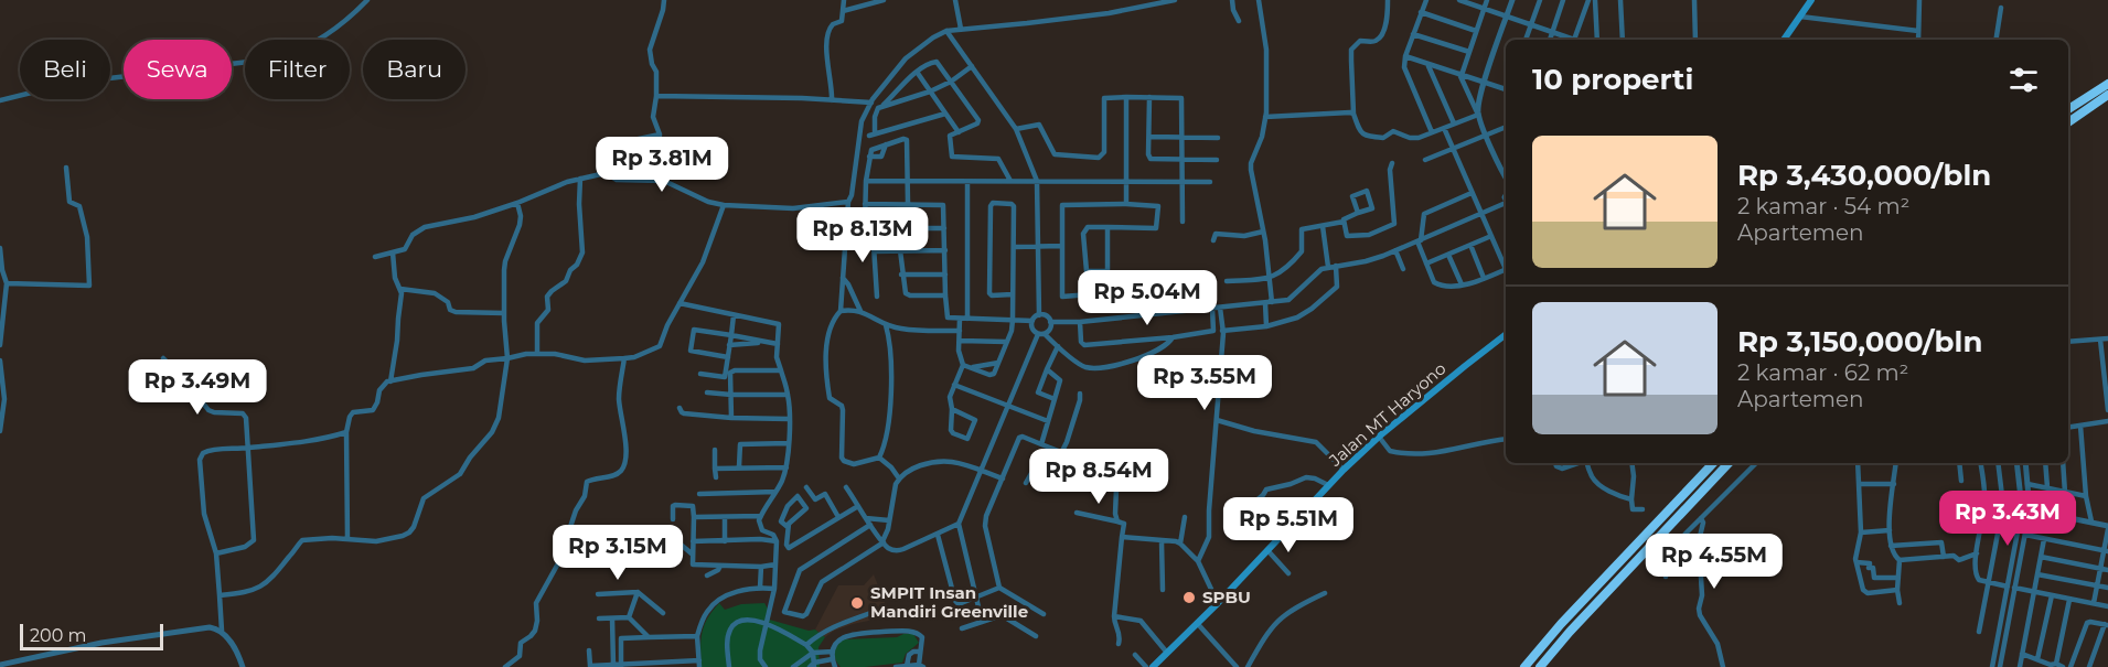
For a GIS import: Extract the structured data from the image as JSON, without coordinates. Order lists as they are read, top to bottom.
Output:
{
  "streets": {
    "main road": ["Jalan MT Haryono"]
  },
  "places": ["SPBU", "SMPIT Insan Mandiri Greenville"],
  "scale_bar": "200 m",
  "page": {
    "chip": [
      "Beli",
      "Sewa",
      "Filter",
      "Baru"
    ],
    "heading": "10 properti",
    "list": [
      {
        "name": "Rp 3,430,000/bln",
        "note": "2 kamar · 54 m² · Apartemen"
      },
      {
        "name": "Rp 3,150,000/bln",
        "note": "2 kamar · 62 m² · Apartemen"
      }
    ],
    "price": [
      "Rp 3.81M",
      "Rp 8.13M",
      "Rp 5.04M",
      "Rp 3.55M",
      "Rp 3.49M",
      "Rp 8.54M",
      "Rp 3.43M",
      "Rp 5.51M",
      "Rp 3.15M",
      "Rp 4.55M"
    ],
    "scale": "200 m"
  }
}
